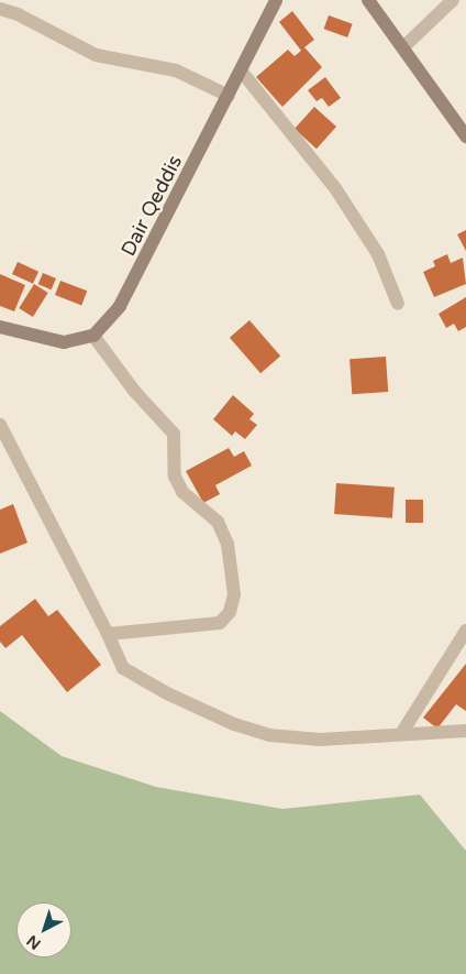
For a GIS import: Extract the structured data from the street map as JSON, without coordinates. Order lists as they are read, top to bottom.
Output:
{
  "streets": {
    "main road": ["Dair Qeddis"]
  },
  "north": "bottom left"
}
